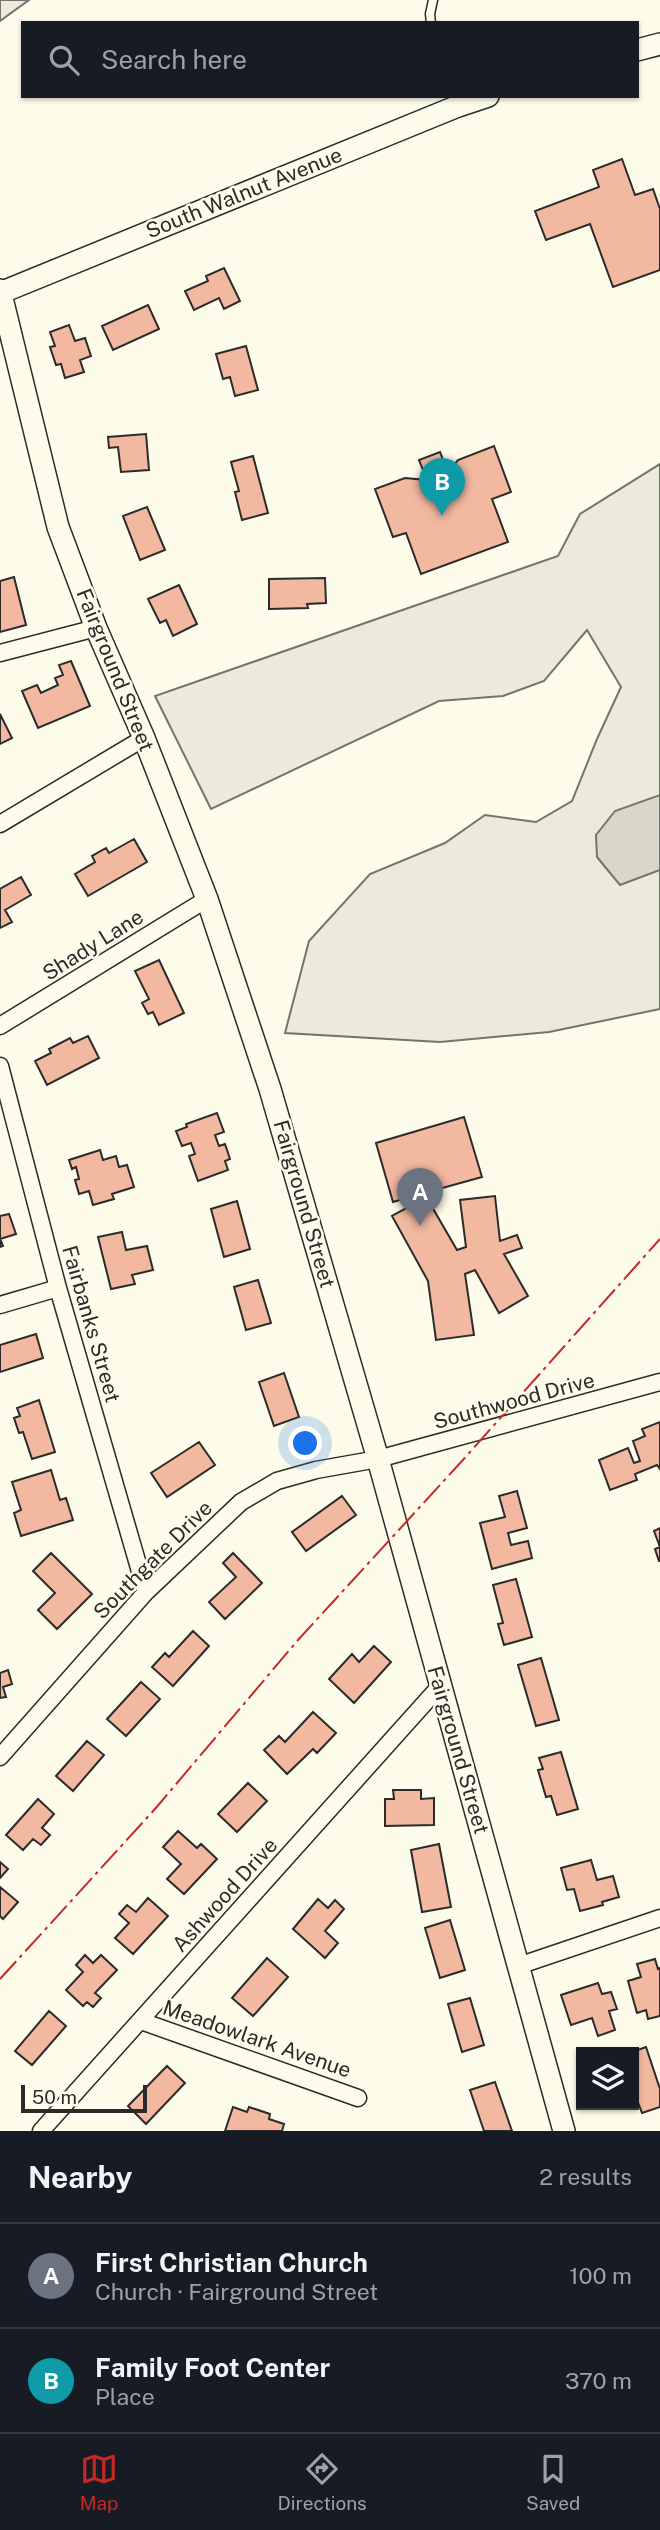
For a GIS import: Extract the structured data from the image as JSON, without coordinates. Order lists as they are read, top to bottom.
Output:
{
  "streets": {
    "street": [
      "South Walnut Avenue",
      "Fairground Street",
      "Shady Lane",
      "Fairbanks Street",
      "Southwood Drive",
      "Southgate Drive",
      "Ashwood Drive",
      "Meadowlark Avenue"
    ]
  },
  "crossings": [
    ["South Walnut Avenue", "Fairground Street"],
    ["Fairground Street", "Shady Lane"],
    ["Fairground Street", "Southwood Drive"],
    ["Fairground Street", "Southgate Drive"],
    ["Fairground Street", "Ashwood Drive"],
    ["Fairbanks Street", "Southgate Drive"],
    ["Southwood Drive", "Southgate Drive"],
    ["Ashwood Drive", "Meadowlark Avenue"]
  ],
  "scale_bar": "50 m",
  "page": {
    "search": "Search here",
    "pins": ["B", "A"],
    "scale": "50 m",
    "heading": ["Nearby", "2 results"],
    "list": [
      {
        "mark": "A",
        "name": "First Christian Church",
        "note": "Church · Fairground Street",
        "value": "100 m"
      },
      {
        "mark": "B",
        "name": "Family Foot Center",
        "note": "Place",
        "value": "370 m"
      }
    ],
    "nav": ["Map", "Directions", "Saved"]
  }
}
